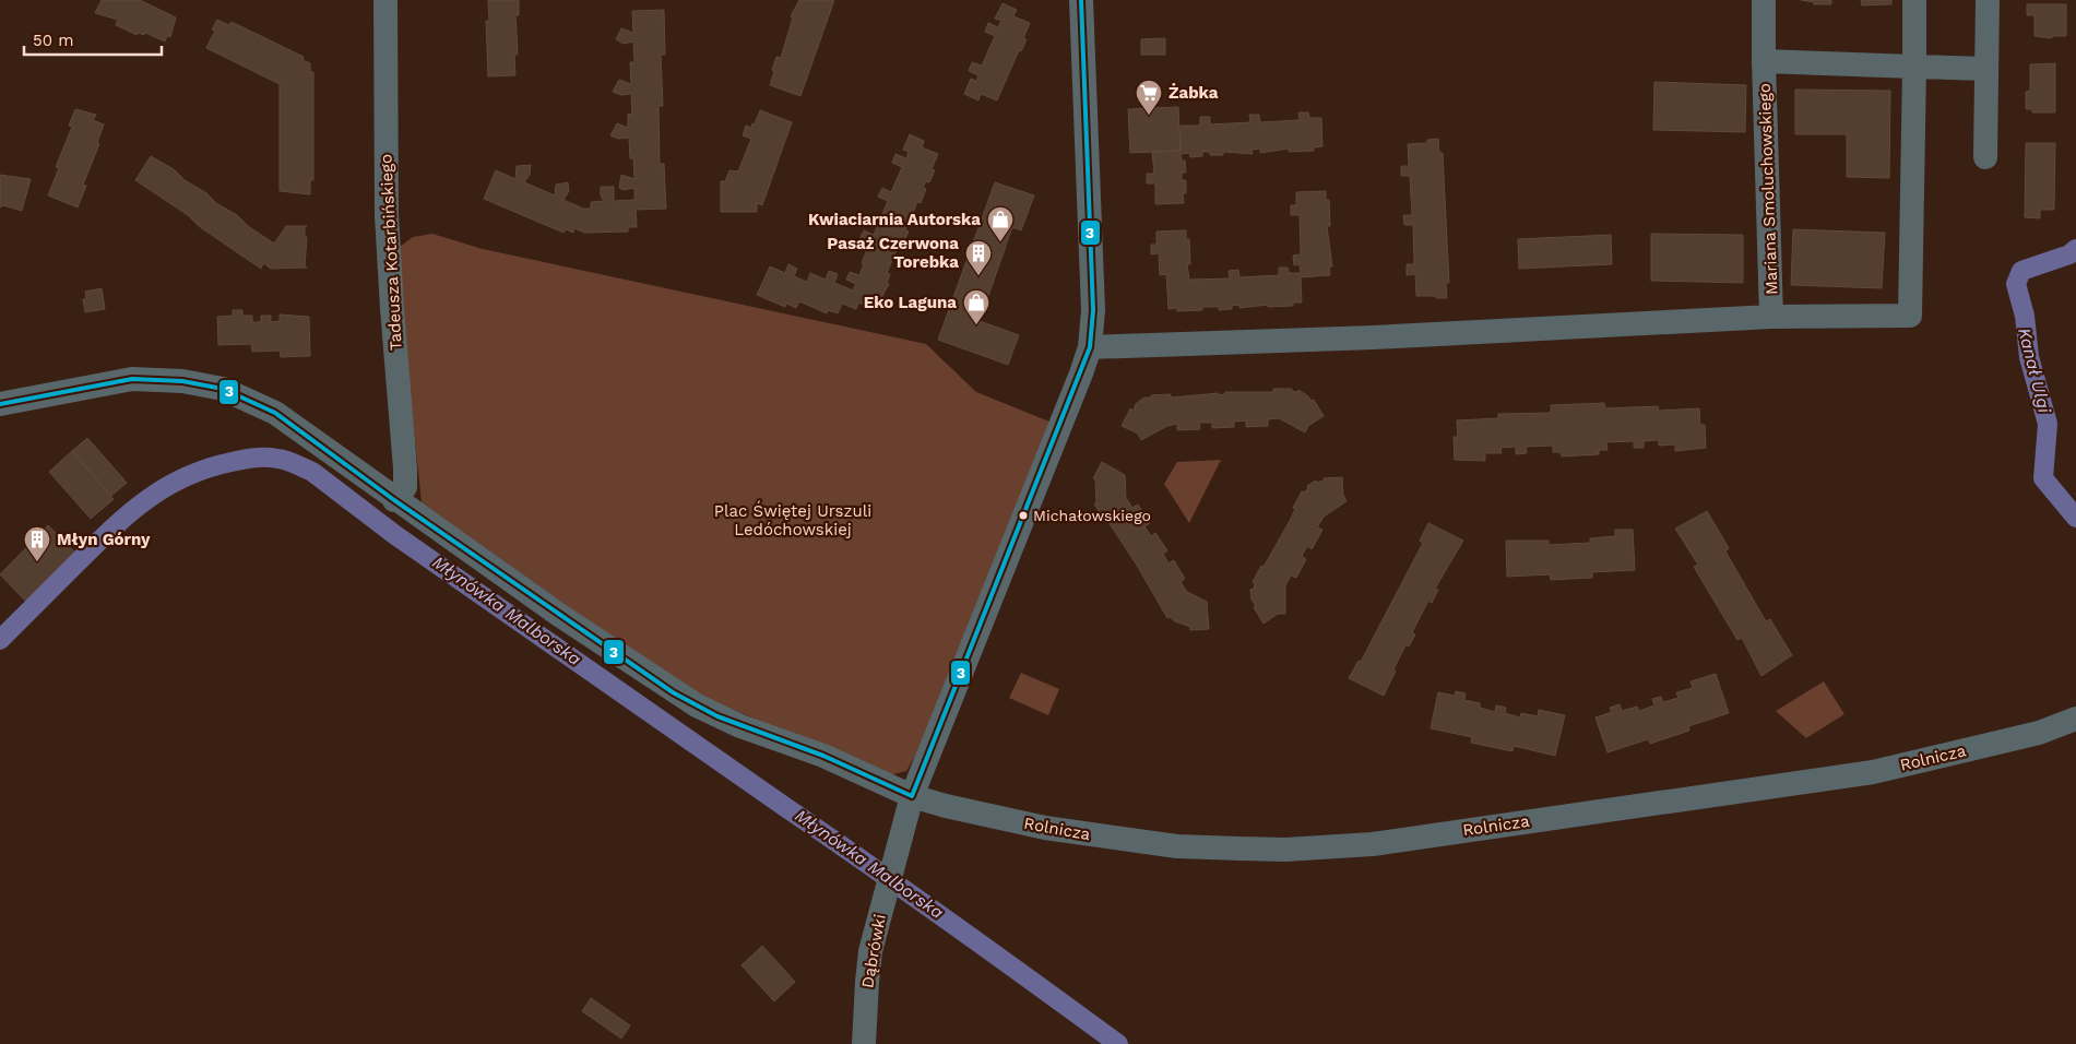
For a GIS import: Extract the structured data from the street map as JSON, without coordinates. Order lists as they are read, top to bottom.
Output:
{
  "streets": {
    "street": [
      "Mariana Smoluchowskiego",
      "Tadeusza Kotarbińskiego",
      "Rolnicza",
      "Dąbrówki"
    ]
  },
  "crossings": [
    ["Tadeusza Kotarbińskiego", "Rolnicza"],
    ["Rolnicza", "Dąbrówki"]
  ],
  "water": ["Kanał Ulgi", "Młynówka Malborska"],
  "parks": ["Plac Świętej Urszuli Ledóchowskiej"],
  "places": {
    "supermarket": ["Żabka"],
    "shop": ["Kwiaciarnia Autorska", "Eko Laguna"],
    "building": ["Pasaż Czerwona Torebka", "Młyn Górny"],
    "other": ["Michałowskiego"]
  },
  "lines": ["transit line 3"],
  "scale_bar": "50 m"
}
